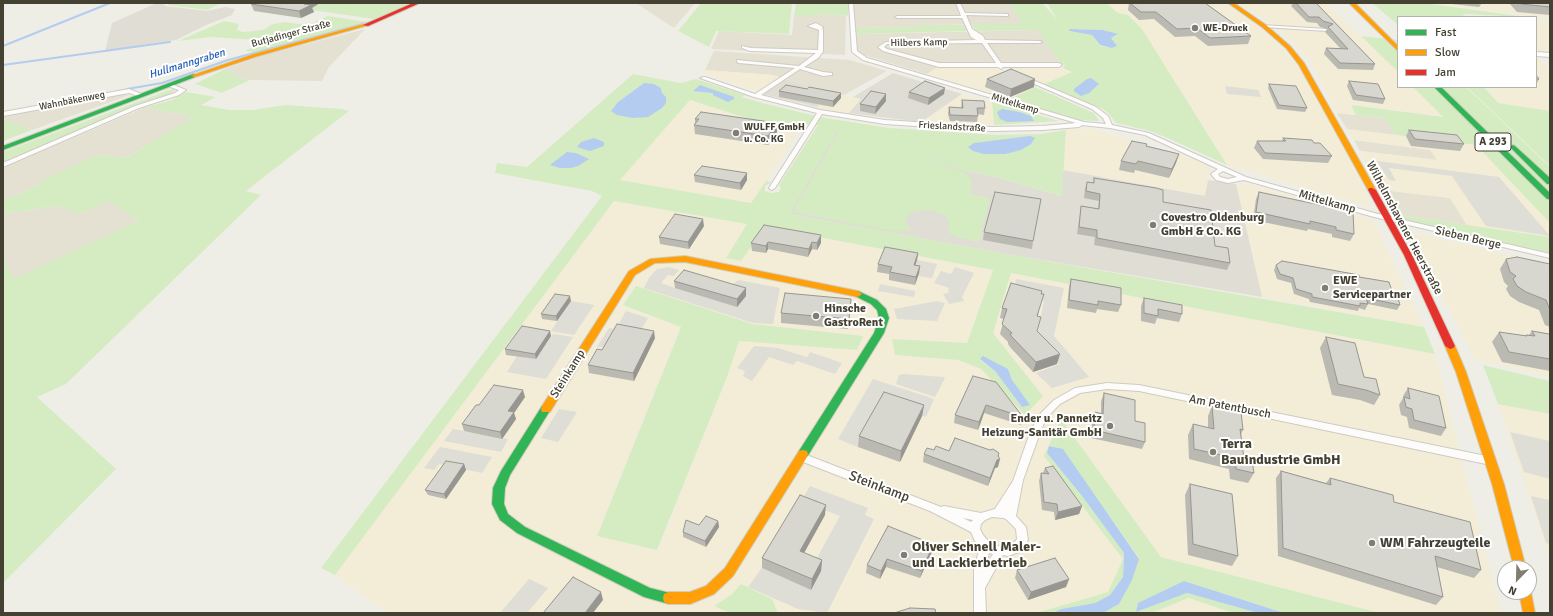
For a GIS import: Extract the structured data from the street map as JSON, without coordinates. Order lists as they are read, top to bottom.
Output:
{
  "streets": {
    "main road": [
      "Butjadinger Straße",
      "A 293",
      "Wilhelmshavener Heerstraße",
      "Steinkamp"
    ],
    "street": [
      "Hilbers Kamp",
      "Wahnbäkenweg",
      "Mittelkamp",
      "Frieslandstraße",
      "Sieben Berge",
      "Am Patentbusch"
    ]
  },
  "crossings": [
    ["Butjadinger Straße", "Wahnbäkenweg"],
    ["Mittelkamp", "Frieslandstraße"],
    ["Mittelkamp", "Wilhelmshavener Heerstraße"],
    ["Mittelkamp", "Sieben Berge"],
    ["Wilhelmshavener Heerstraße", "Sieben Berge"],
    ["Wilhelmshavener Heerstraße", "Am Patentbusch"],
    ["Steinkamp", "Am Patentbusch"]
  ],
  "water": ["Hullmanngraben"],
  "places": [
    "WE-Druck",
    "WULFF GmbH u. Co. KG",
    "Covestro Oldenburg GmbH & Co. KG",
    "EWE Servicepartner",
    "Hinsche GastroRent",
    "Ender u. Panneitz Heizung-Sanitär GmbH",
    "Terra Bauindustrie GmbH",
    "WM Fahrzeugteile",
    "Oliver Schnell Maler- und Lackierbetrieb"
  ],
  "legend": ["Fast", "Slow", "Jam"],
  "north": "bottom left"
}
